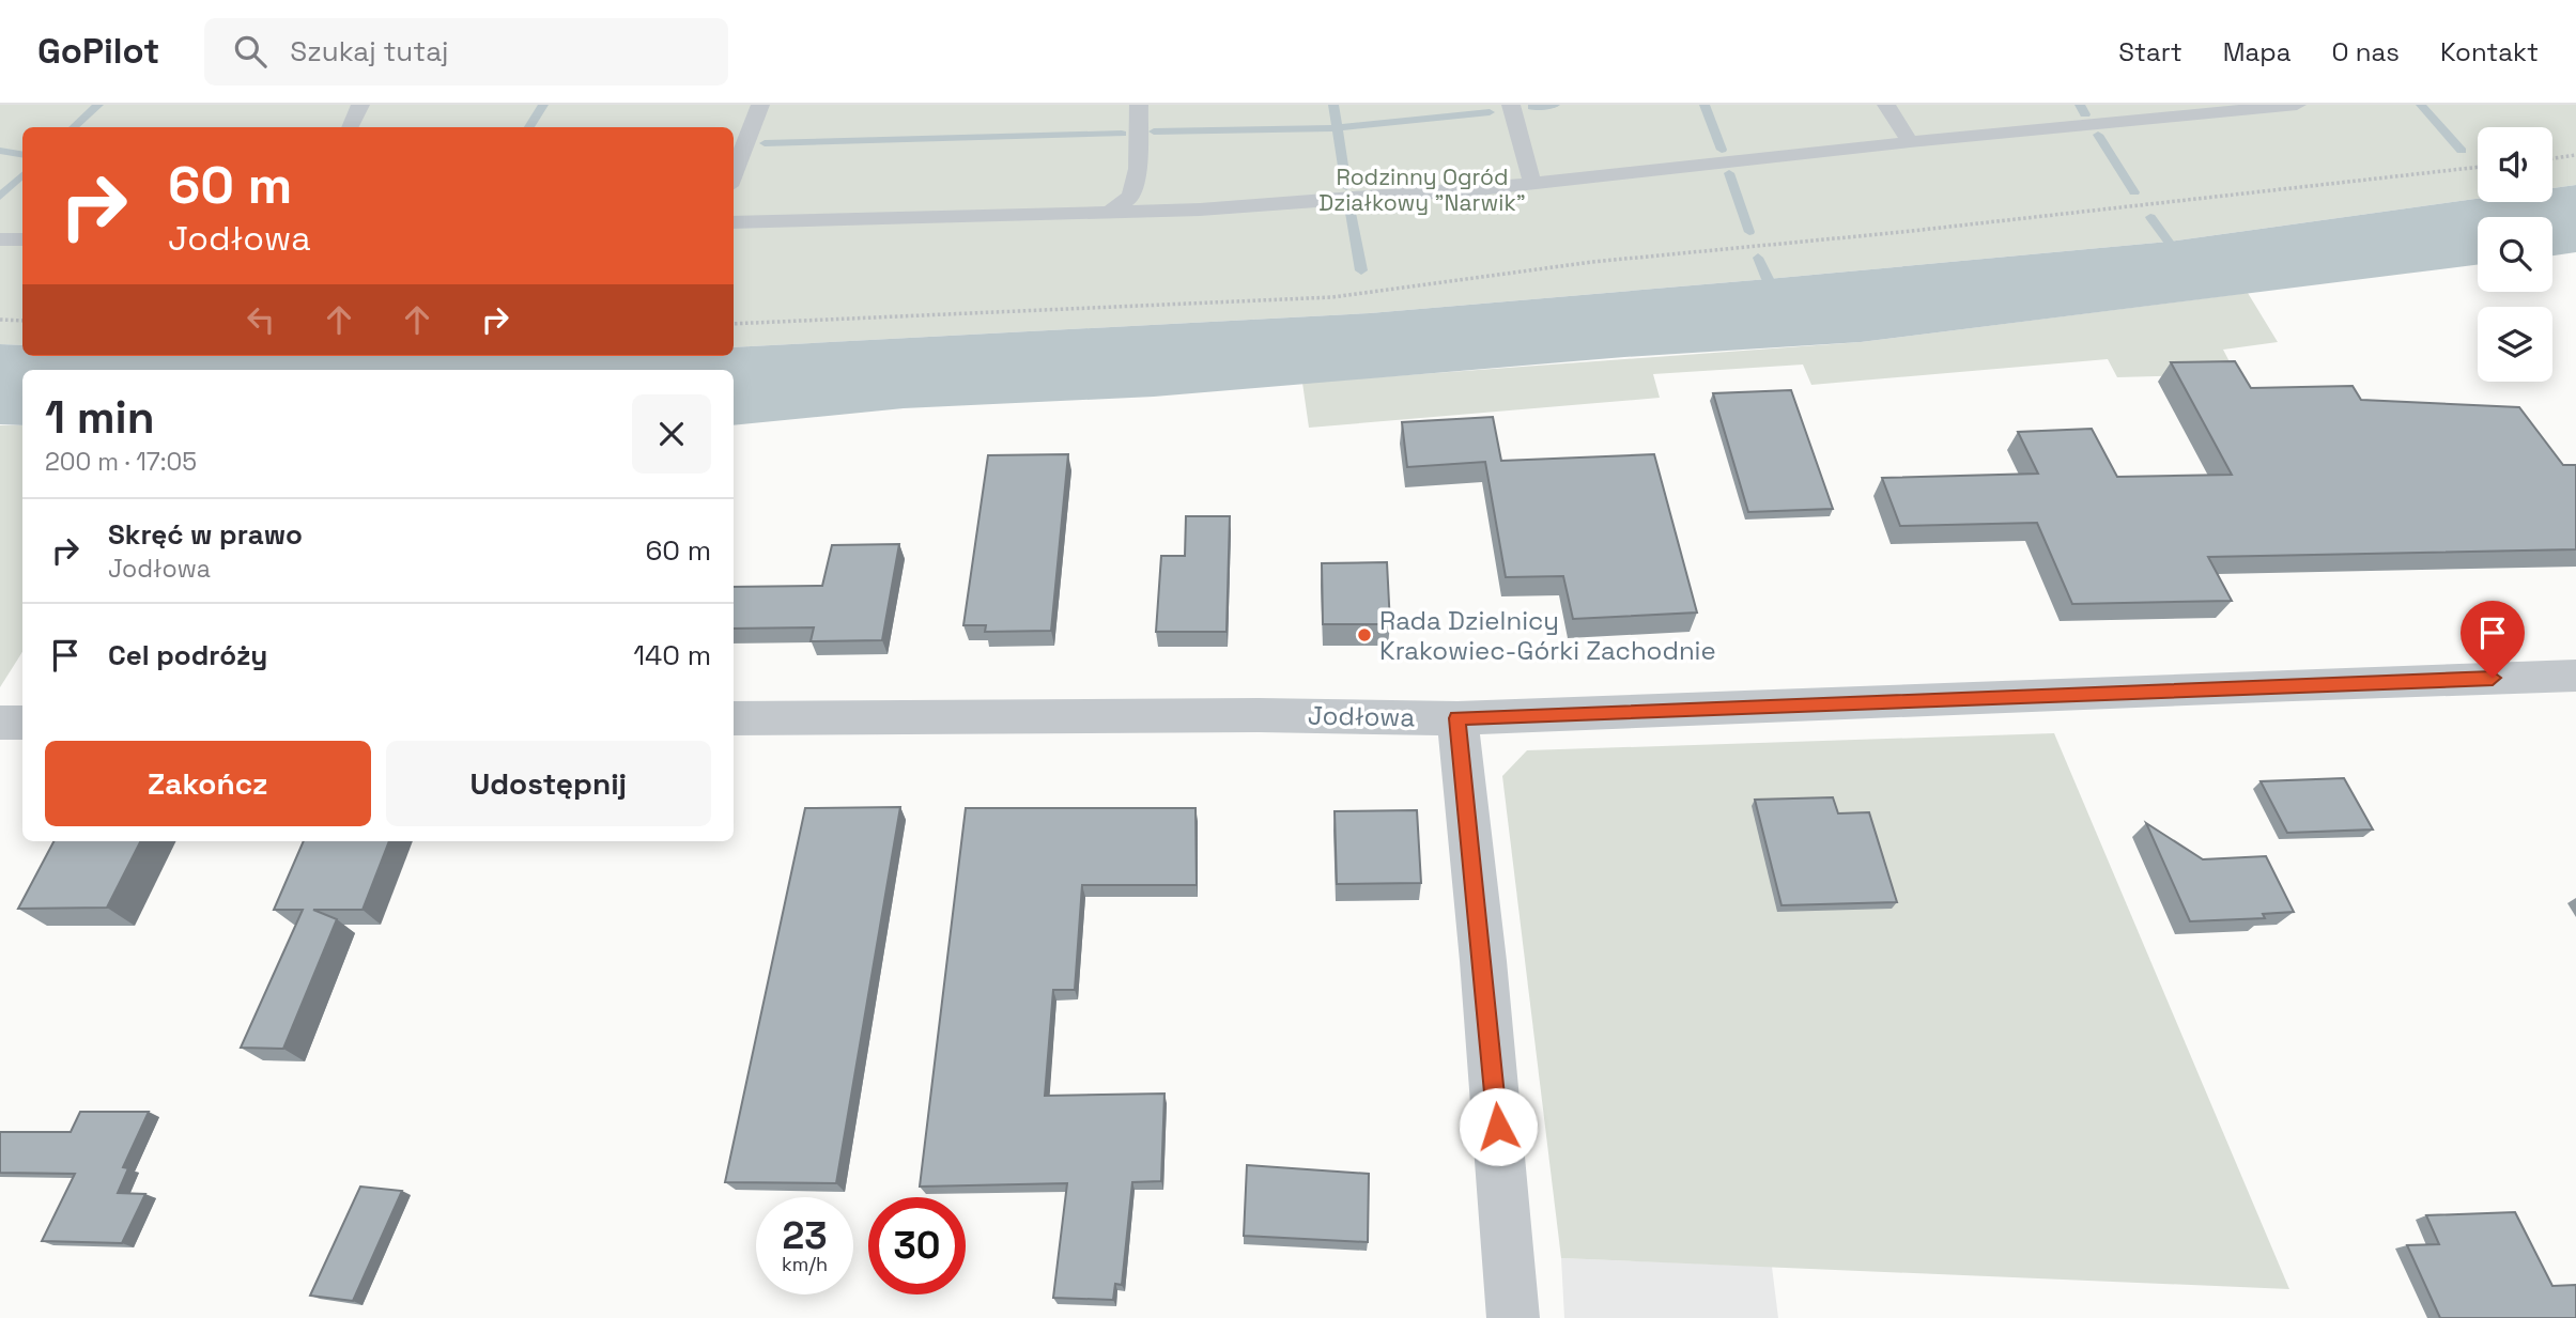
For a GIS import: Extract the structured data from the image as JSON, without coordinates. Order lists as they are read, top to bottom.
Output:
{
  "streets": {
    "street": ["Jodłowa"]
  },
  "parks": ["Rodzinny Ogród Działkowy \"Narwik\""],
  "places": ["Rada Dzielnicy Krakowiec-Górki Zachodnie"],
  "page": {
    "header": "GoPilot",
    "search": "Szukaj tutaj",
    "nav": [
      "Start",
      "Mapa",
      "O nas",
      "Kontakt"
    ],
    "turn": ["60 m", "Jodłowa"],
    "heading": ["1 min", "200 m · 17:05"],
    "list": [
      {
        "name": "Skręć w prawo",
        "note": "Jodłowa",
        "value": "60 m"
      },
      {
        "name": "Cel podróży",
        "value": "140 m"
      }
    ],
    "buttons": ["Zakończ", "Udostępnij"],
    "speed": "23 km/h",
    "limit": "30"
  }
}
